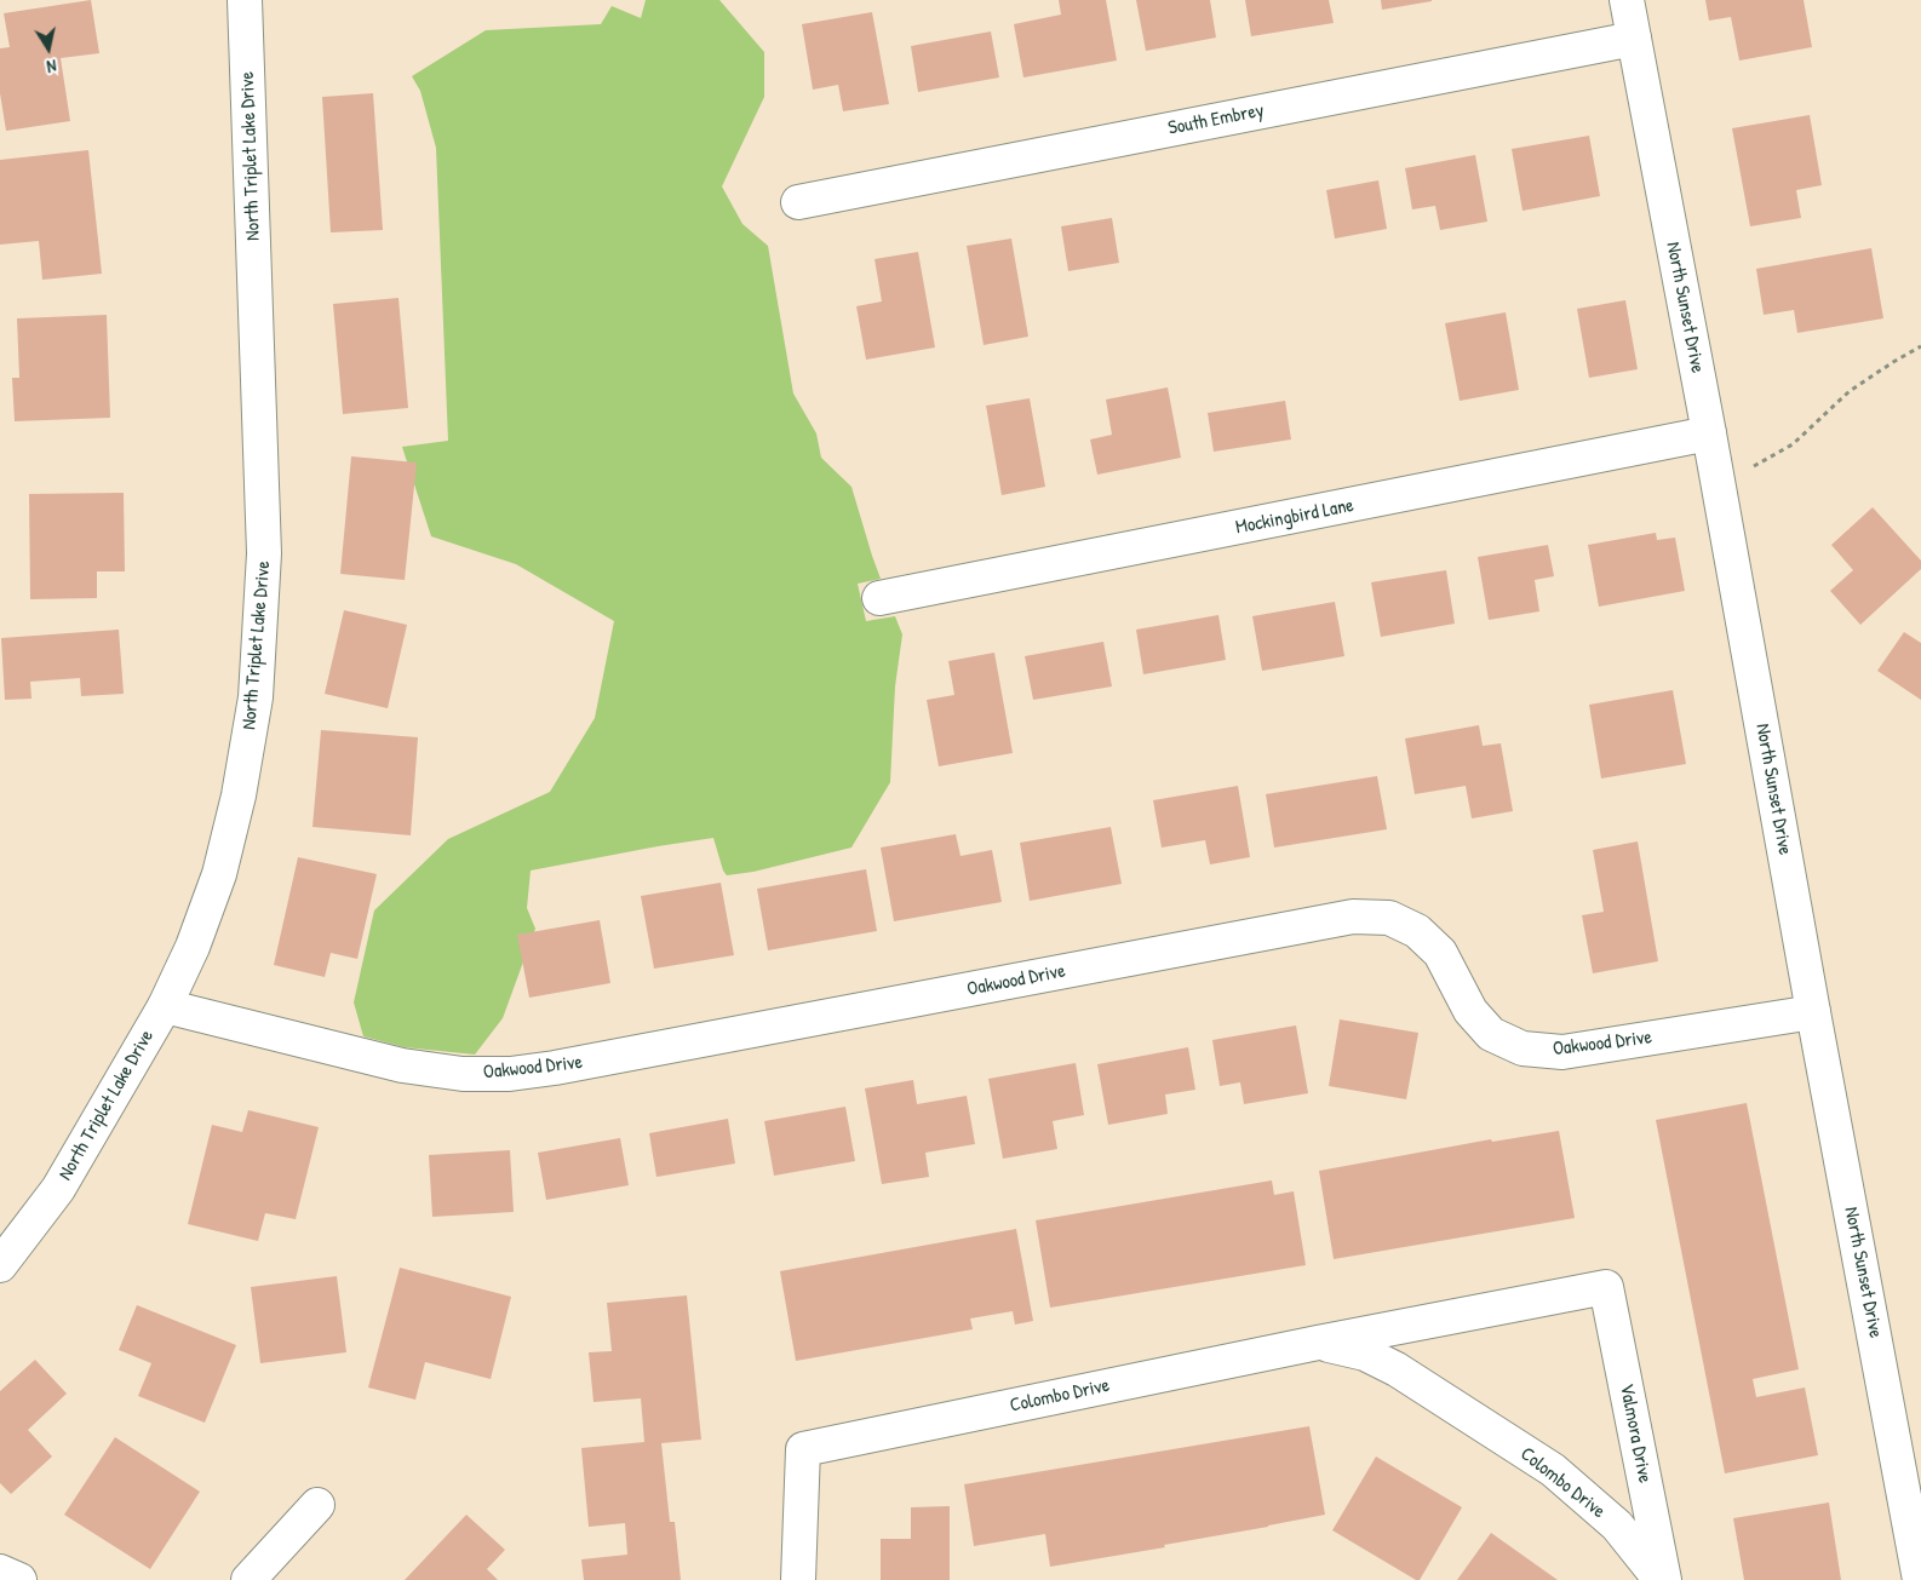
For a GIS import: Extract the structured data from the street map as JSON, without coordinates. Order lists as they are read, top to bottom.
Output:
{
  "streets": {
    "street": [
      "South Embrey",
      "North Triplet Lake Drive",
      "North Sunset Drive",
      "Mockingbird Lane",
      "Oakwood Drive",
      "Colombo Drive",
      "Valmora Drive"
    ]
  },
  "crossings": [
    ["South Embrey", "North Sunset Drive"],
    ["North Triplet Lake Drive", "Oakwood Drive"],
    ["North Sunset Drive", "Mockingbird Lane"],
    ["North Sunset Drive", "Oakwood Drive"],
    ["Colombo Drive", "Valmora Drive"]
  ],
  "north": "bottom"
}
